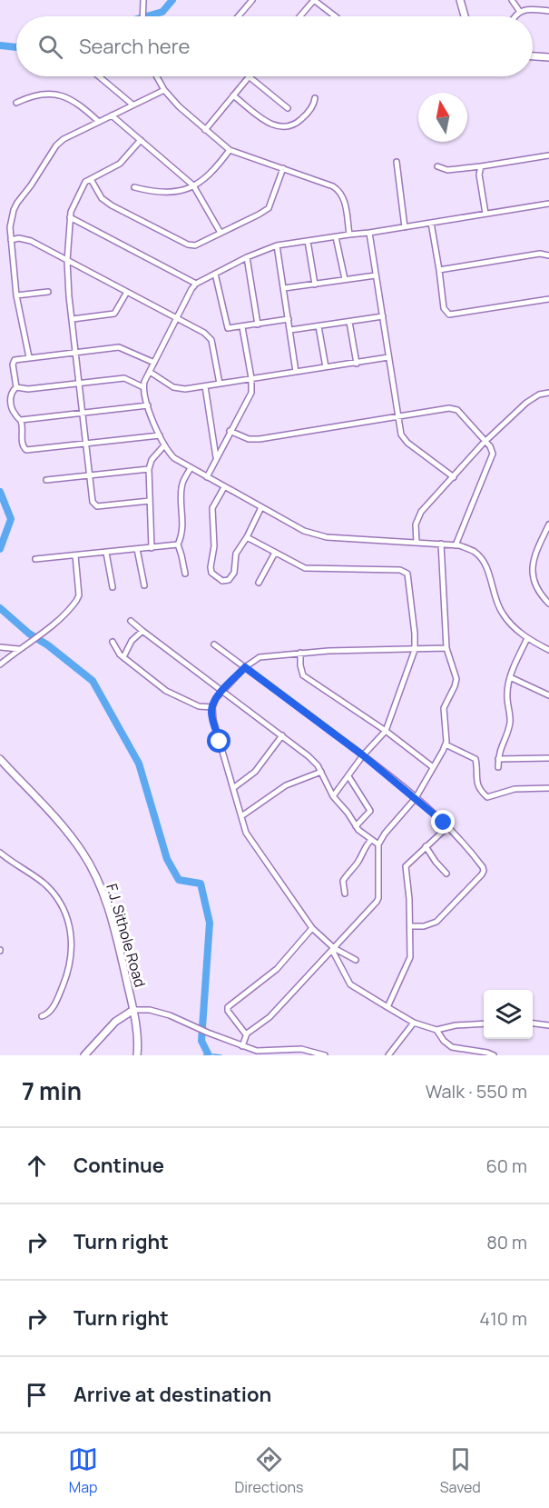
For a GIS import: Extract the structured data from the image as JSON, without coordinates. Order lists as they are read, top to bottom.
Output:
{
  "streets": {
    "street": ["F.J. Sithole Road"]
  },
  "north": "top",
  "page": {
    "search": "Search here",
    "heading": ["7 min", "Walk · 550 m"],
    "list": [
      ["Continue", "60 m"],
      ["Turn right", "80 m"],
      ["Turn right", "410 m"],
      "Arrive at destination"
    ],
    "nav": ["Map", "Directions", "Saved"]
  }
}
